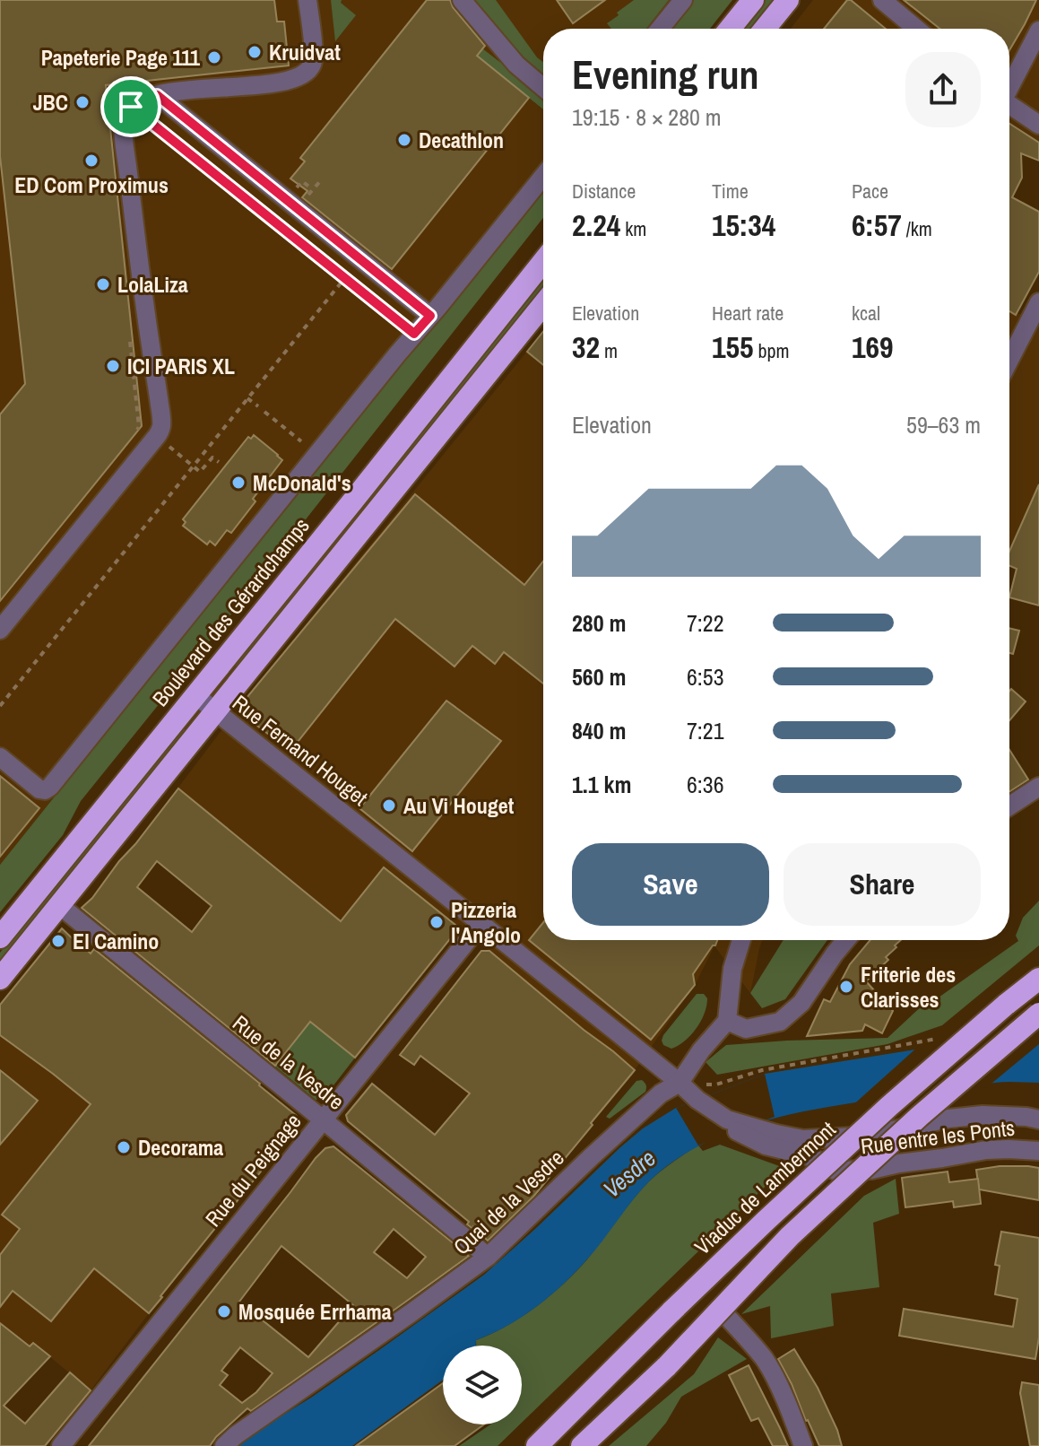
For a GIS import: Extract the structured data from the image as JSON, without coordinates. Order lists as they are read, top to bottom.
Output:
{
  "streets": {
    "highway": ["Boulevard des Gérardchamps", "Viaduc de Lambermont"],
    "street": [
      "Rue Fernand Houget",
      "Rue de la Vesdre",
      "Rue entre les Ponts",
      "Rue du Peignage",
      "Quai de la Vesdre"
    ]
  },
  "crossings": [
    ["Boulevard des Gérardchamps", "Rue Fernand Houget"],
    ["Rue Fernand Houget", "Rue entre les Ponts"],
    ["Rue Fernand Houget", "Rue du Peignage"],
    ["Rue Fernand Houget", "Quai de la Vesdre"],
    ["Rue de la Vesdre", "Rue du Peignage"],
    ["Rue de la Vesdre", "Quai de la Vesdre"],
    ["Rue entre les Ponts", "Quai de la Vesdre"]
  ],
  "water": ["Vesdre"],
  "places": [
    "Kruidvat",
    "Papeterie Page 111",
    "JBC",
    "Decathlon",
    "ED Com Proximus",
    "LolaLiza",
    "ICI PARIS XL",
    "McDonald's",
    "Au Vi Houget",
    "Pizzeria l'Angolo",
    "El Camino",
    "Friterie des Clarisses",
    "Decorama",
    "Mosquée Errhama"
  ],
  "page": {
    "heading": ["Evening run", "19:15 · 8 × 280 m"],
    "stats": [
      ["Distance", "2.24 km"],
      ["Time", "15:34"],
      ["Pace", "6:57 /km"],
      ["Elevation", "32 m"],
      ["Heart rate", "155 bpm"],
      ["kcal", "169"]
    ],
    "chart": ["Elevation", "59–63 m"],
    "list": [
      {
        "name": "280 m",
        "note": "7:22"
      },
      {
        "name": "560 m",
        "note": "6:53"
      },
      {
        "name": "840 m",
        "note": "7:21"
      },
      {
        "name": "1.1 km",
        "note": "6:36"
      }
    ],
    "buttons": ["Save", "Share"]
  }
}
